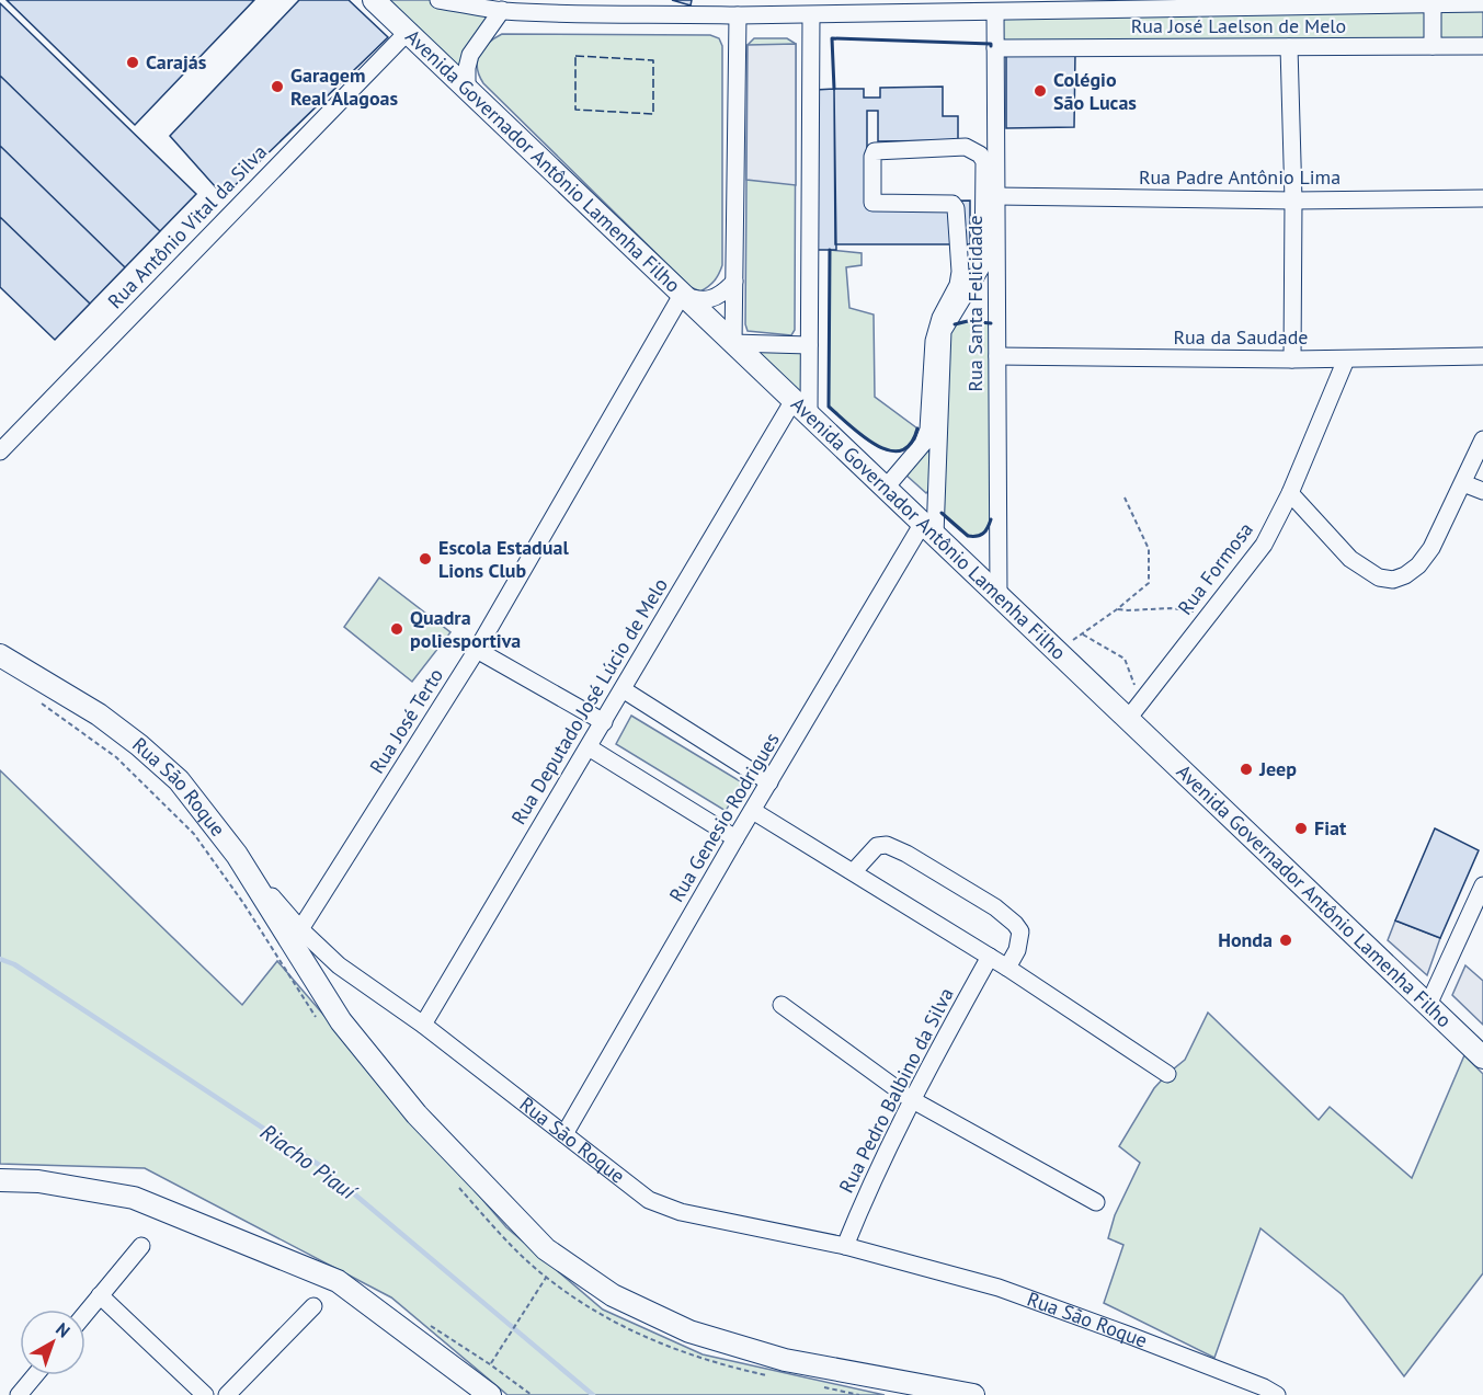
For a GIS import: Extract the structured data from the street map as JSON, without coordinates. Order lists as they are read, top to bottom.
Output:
{
  "streets": {
    "main road": ["Avenida Governador Antônio Lamenha Filho", "Rua São Roque"],
    "street": [
      "Rua José Laelson de Melo",
      "Rua Padre Antônio Lima",
      "Rua Antônio Vital da Silva",
      "Rua Santa Felicidade",
      "Rua da Saudade",
      "Rua Formosa",
      "Rua Deputado José Lúcio de Melo",
      "Rua José Terto",
      "Rua Genesio Rodrigues",
      "Rua Pedro Balbino da Silva"
    ]
  },
  "crossings": [
    ["Rua José Laelson de Melo", "Rua Santa Felicidade"],
    ["Avenida Governador Antônio Lamenha Filho", "Rua Antônio Vital da Silva"],
    ["Avenida Governador Antônio Lamenha Filho", "Rua Santa Felicidade"],
    ["Avenida Governador Antônio Lamenha Filho", "Rua Formosa"],
    ["Avenida Governador Antônio Lamenha Filho", "Rua Deputado José Lúcio de Melo"],
    ["Avenida Governador Antônio Lamenha Filho", "Rua José Terto"],
    ["Avenida Governador Antônio Lamenha Filho", "Rua Genesio Rodrigues"],
    ["Rua Padre Antônio Lima", "Rua Santa Felicidade"],
    ["Rua Santa Felicidade", "Rua da Saudade"],
    ["Rua da Saudade", "Rua Formosa"],
    ["Rua Deputado José Lúcio de Melo", "Rua São Roque"],
    ["Rua José Terto", "Rua São Roque"],
    ["Rua São Roque", "Rua Genesio Rodrigues"],
    ["Rua São Roque", "Rua Pedro Balbino da Silva"]
  ],
  "water": ["Riacho Piauí"],
  "places": [
    "Carajás",
    "Garagem Real Alagoas",
    "Colégio São Lucas",
    "Escola Estadual Lions Club",
    "Quadra poliesportiva",
    "Jeep",
    "Fiat",
    "Honda"
  ],
  "north": "top right"
}
